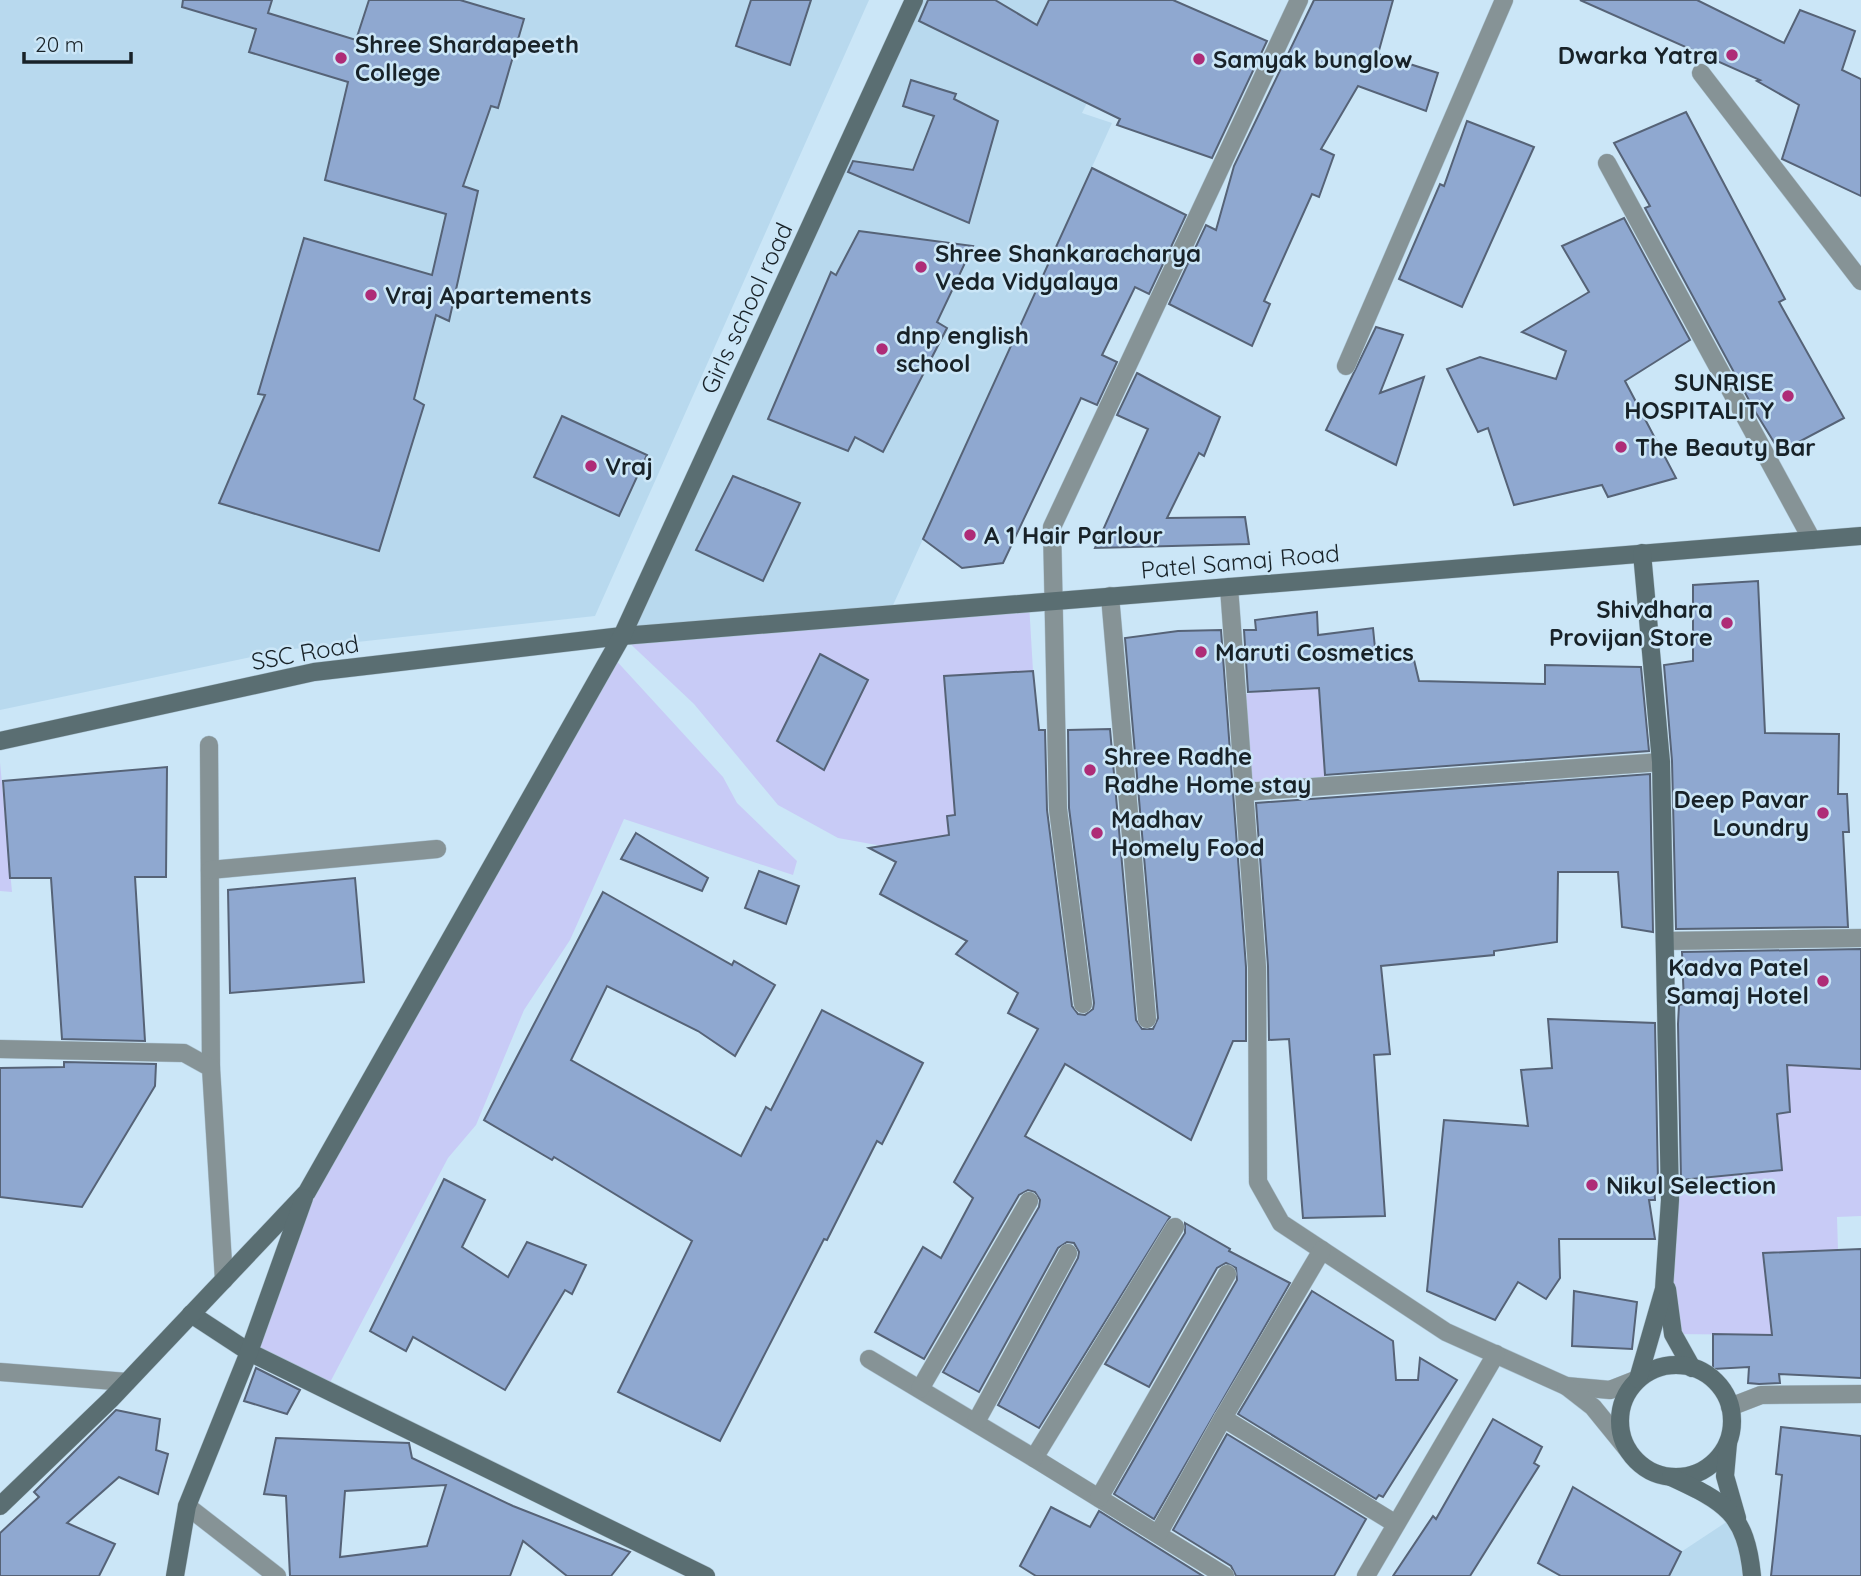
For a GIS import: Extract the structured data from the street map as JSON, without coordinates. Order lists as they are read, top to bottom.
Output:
{
  "streets": {
    "street": ["Girls school road", "Patel Samaj Road", "SSC Road"]
  },
  "crossings": [
    ["Girls school road", "Patel Samaj Road"],
    ["Girls school road", "SSC Road"],
    ["Patel Samaj Road", "SSC Road"]
  ],
  "places": [
    "Dwarka Yatra",
    "Shree Shardapeeth College",
    "Samyak bunglow",
    "Shree Shankaracharya Veda Vidyalaya",
    "Vraj Apartements",
    "dnp english school",
    "SUNRISE HOSPITALITY",
    "The Beauty Bar",
    "Vraj",
    "A 1 Hair Parlour",
    "Shivdhara Provijan Store",
    "Maruti Cosmetics",
    "Shree Radhe Radhe Home stay",
    "Deep Pavar Loundry",
    "Madhav Homely Food",
    "Kadva Patel Samaj Hotel",
    "Nikul Selection"
  ],
  "scale_bar": "20 m"
}
